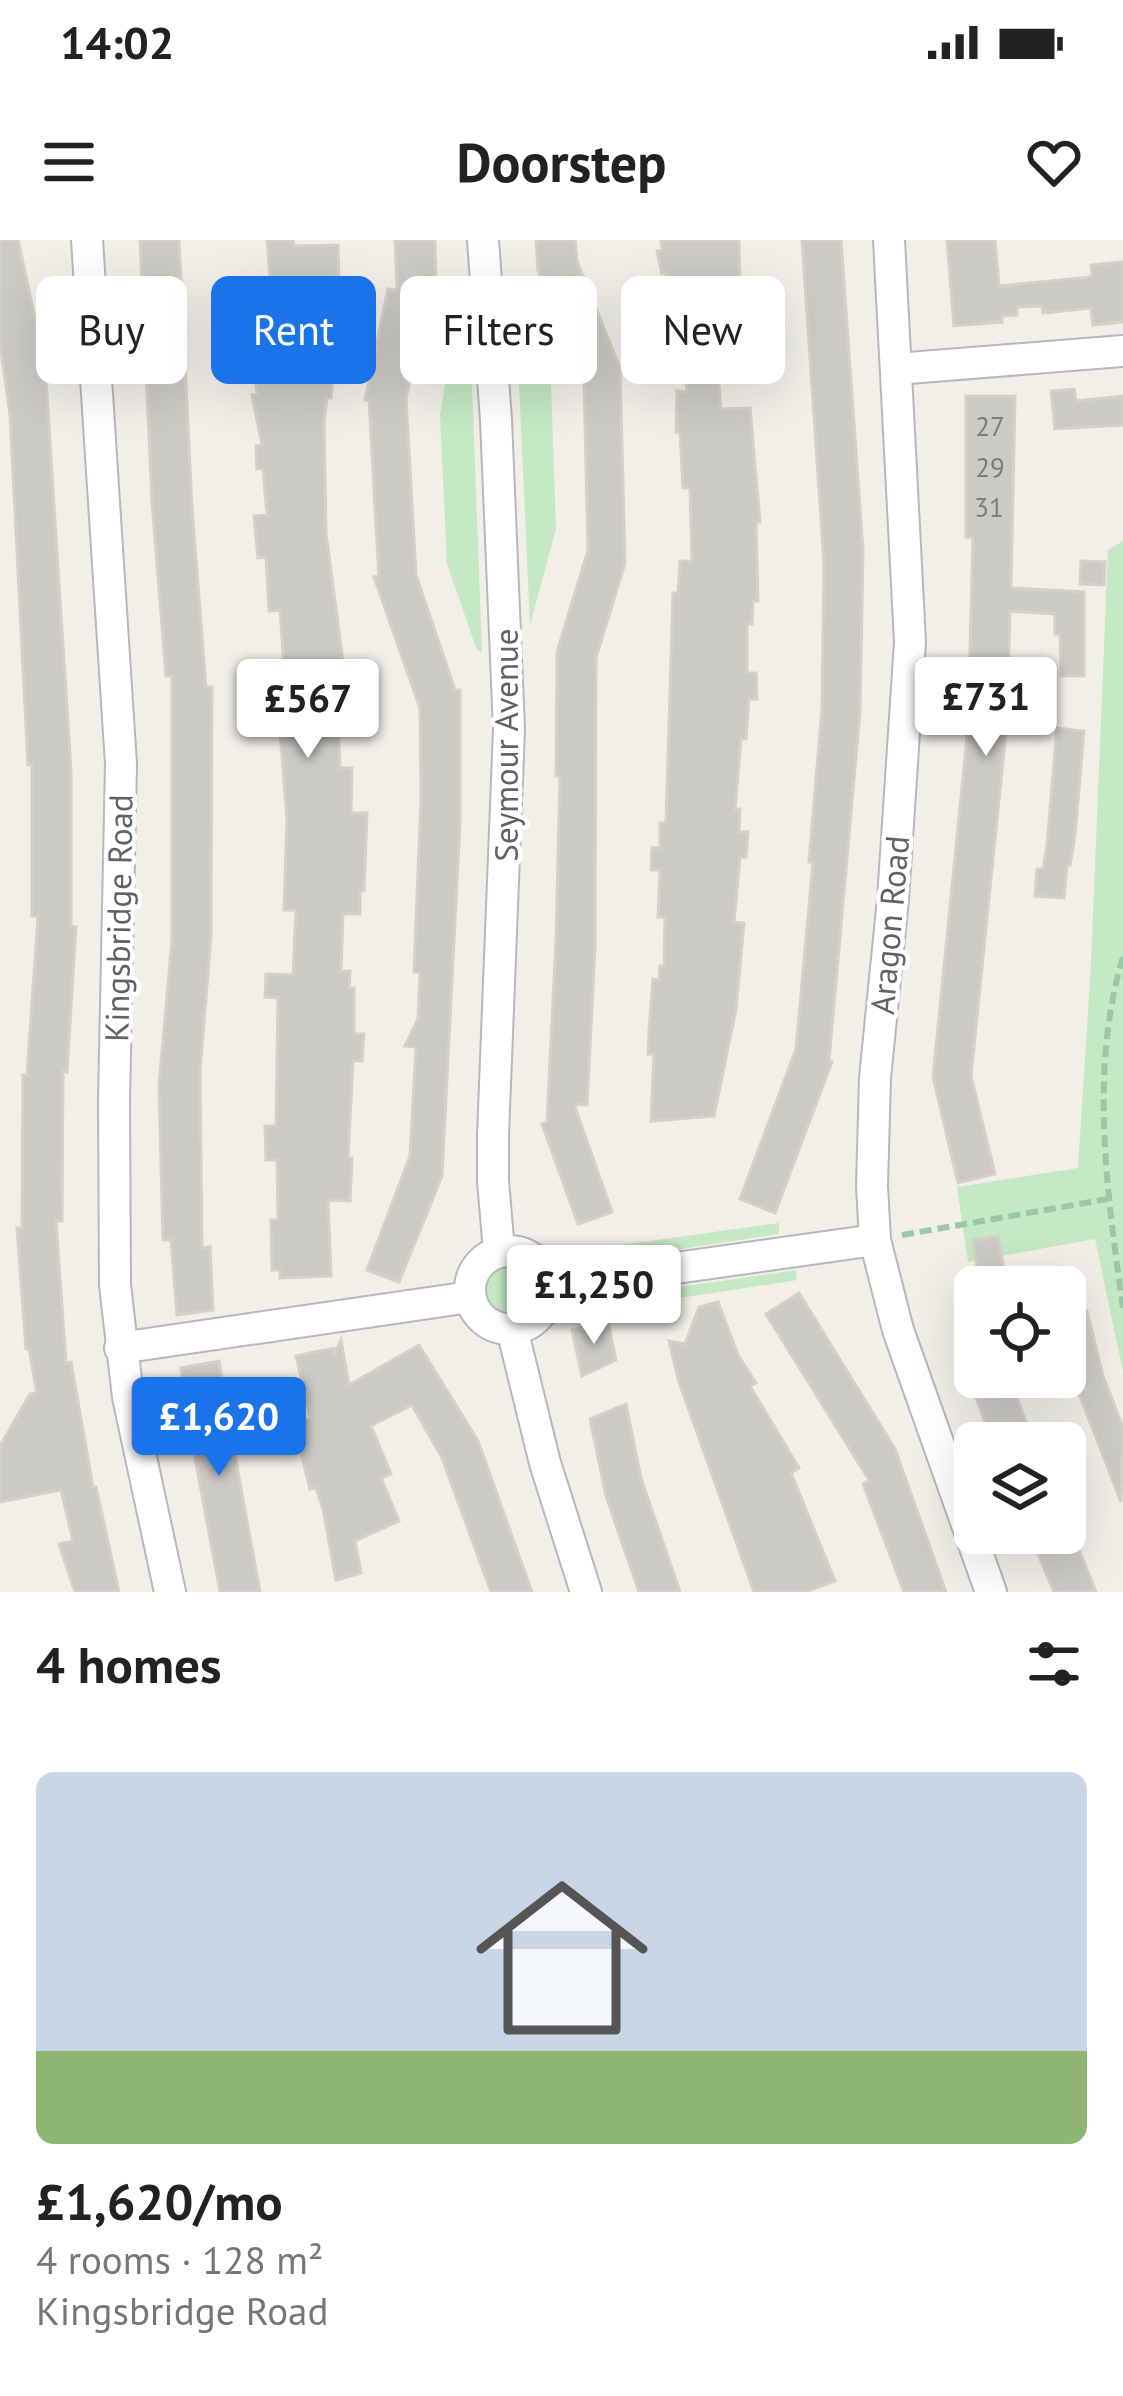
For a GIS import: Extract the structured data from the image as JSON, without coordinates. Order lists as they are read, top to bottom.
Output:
{
  "streets": {
    "street": ["Seymour Avenue", "Kingsbridge Road", "Aragon Road"]
  },
  "house_numbers": ["27", "29", "31"],
  "page": {
    "status": "14:02",
    "header": "Doorstep",
    "chip": [
      "Buy",
      "Rent",
      "Filters",
      "New"
    ],
    "price": [
      "£731",
      "£567",
      "£1,250",
      "£1,620"
    ],
    "heading": "4 homes",
    "list": [
      {
        "name": "£1,620/mo",
        "note": "4 rooms · 128 m² · Kingsbridge Road"
      }
    ]
  }
}
